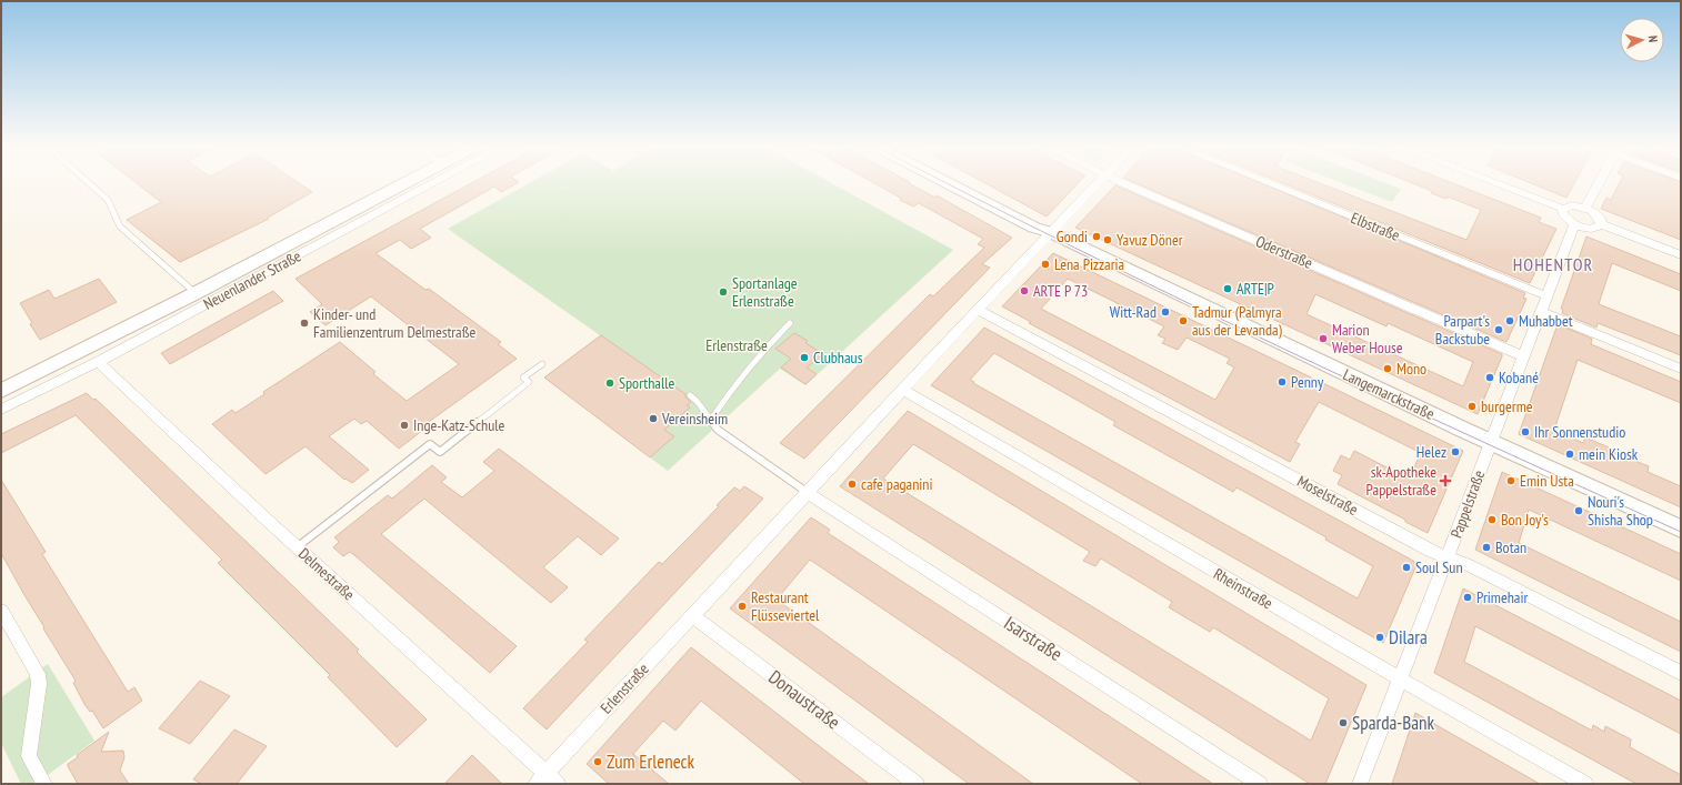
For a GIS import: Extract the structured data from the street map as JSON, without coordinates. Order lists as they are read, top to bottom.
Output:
{
  "streets": {
    "main road": ["Neuenlander Straße", "Langemarckstraße"],
    "street": [
      "Elbstraße",
      "Oderstraße",
      "Moselstraße",
      "Pappelstraße",
      "Delmestraße",
      "Rheinstraße",
      "Isarstraße",
      "Erlenstraße",
      "Donaustraße"
    ]
  },
  "crossings": [
    ["Elbstraße", "Pappelstraße"],
    ["Oderstraße", "Pappelstraße"],
    ["Neuenlander Straße", "Delmestraße"],
    ["Langemarckstraße", "Pappelstraße"],
    ["Langemarckstraße", "Erlenstraße"],
    ["Moselstraße", "Pappelstraße"],
    ["Moselstraße", "Erlenstraße"],
    ["Pappelstraße", "Rheinstraße"],
    ["Delmestraße", "Erlenstraße"],
    ["Rheinstraße", "Erlenstraße"],
    ["Isarstraße", "Erlenstraße"],
    ["Erlenstraße", "Donaustraße"]
  ],
  "districts": ["HOHENTOR"],
  "parks": ["Erlenstraße"],
  "places": {
    "other": [
      "Gondi",
      "Yavuz Döner",
      "Lena Pizzaria",
      "ARTE|P",
      "ARTE P 73",
      "Sportanlage Erlenstraße",
      "Witt-Rad",
      "Tadmur (Palmyra aus der Levanda)",
      "Muhabbet",
      "Kinder- und Familienzentrum Delmestraße",
      "Parpart's Backstube",
      "Marion Weber House",
      "Clubhaus",
      "Mono",
      "Kobané",
      "Penny",
      "Sporthalle",
      "burgerme",
      "Vereinsheim",
      "Inge-Katz-Schule",
      "Ihr Sonnenstudio",
      "Helez",
      "mein Kiosk",
      "Emin Usta",
      "cafe paganini",
      "Nouri's Shisha Shop",
      "Bon Joy's",
      "Botan",
      "Soul Sun",
      "Primehair",
      "Restaurant Flüsseviertel",
      "Dilara",
      "Sparda-Bank",
      "Zum Erleneck"
    ],
    "health": ["sk-Apotheke Pappelstraße"]
  },
  "north": "right"
}
